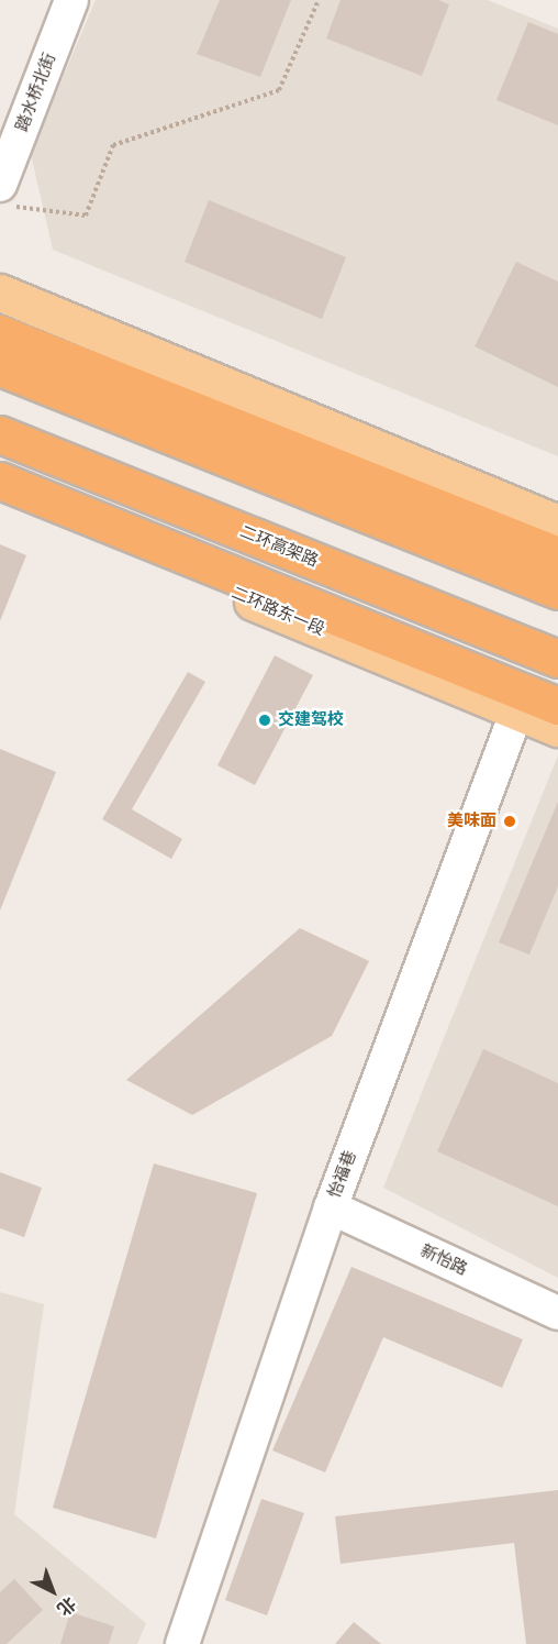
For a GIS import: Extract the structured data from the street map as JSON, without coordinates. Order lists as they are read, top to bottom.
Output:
{
  "streets": {
    "highway": ["二环高架路"],
    "main road": ["二环路东一段"],
    "street": ["踏水桥北街", "怡福巷", "新怡路"]
  },
  "crossings": [
    ["二环路东一段", "怡福巷"],
    ["怡福巷", "新怡路"]
  ],
  "places": ["交建驾校", "美味面"],
  "north": "bottom right"
}
